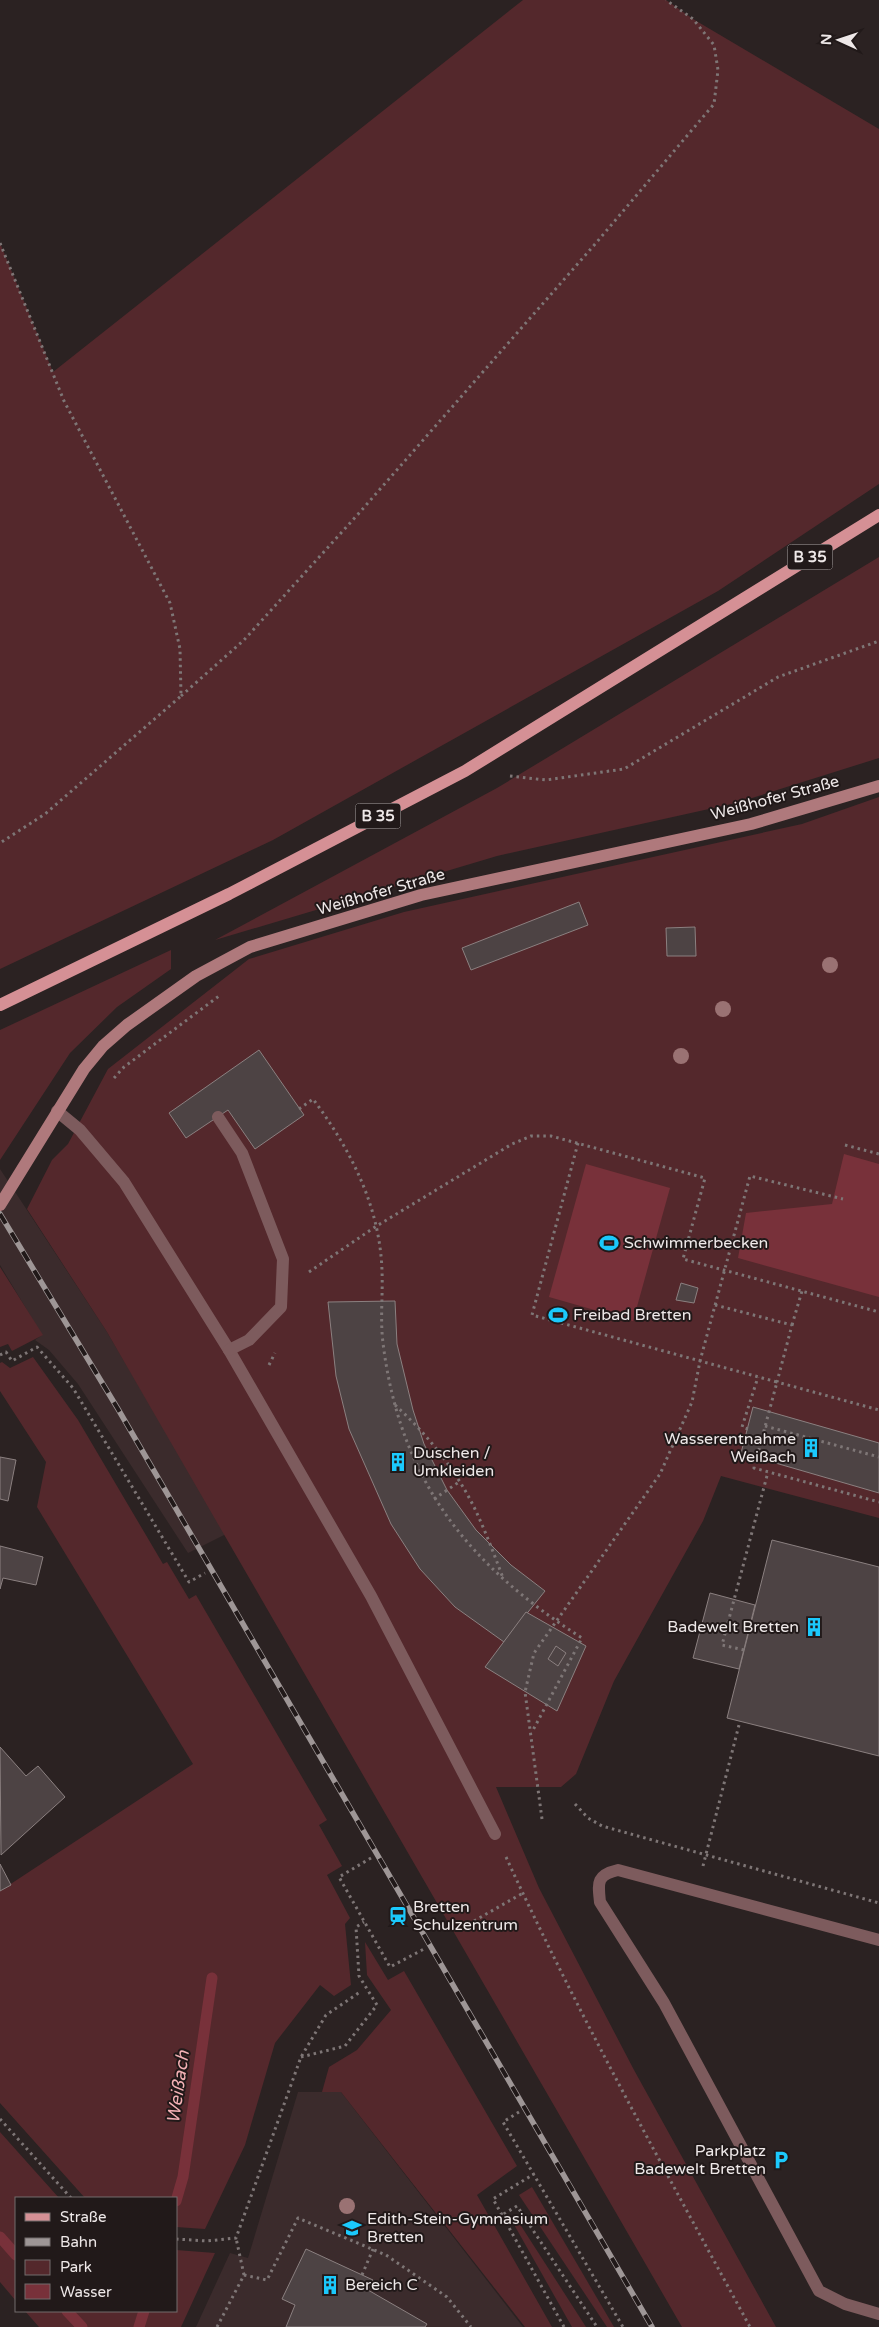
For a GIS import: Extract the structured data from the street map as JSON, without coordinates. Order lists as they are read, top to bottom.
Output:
{
  "streets": {
    "main road": ["B 35", "Weißhofer Straße"]
  },
  "water": ["Weißach"],
  "places": {
    "sports": ["Schwimmerbecken", "Freibad Bretten"],
    "building": [
      "Wasserentnahme Weißach",
      "Duschen / Umkleiden",
      "Badewelt Bretten",
      "Bereich C"
    ],
    "station": ["Bretten Schulzentrum"],
    "parking": ["Parkplatz Badewelt Bretten"],
    "school or university": ["Edith-Stein-Gymnasium Bretten"]
  },
  "legend": [
    "Straße",
    "Bahn",
    "Park",
    "Wasser"
  ],
  "north": "left"
}
